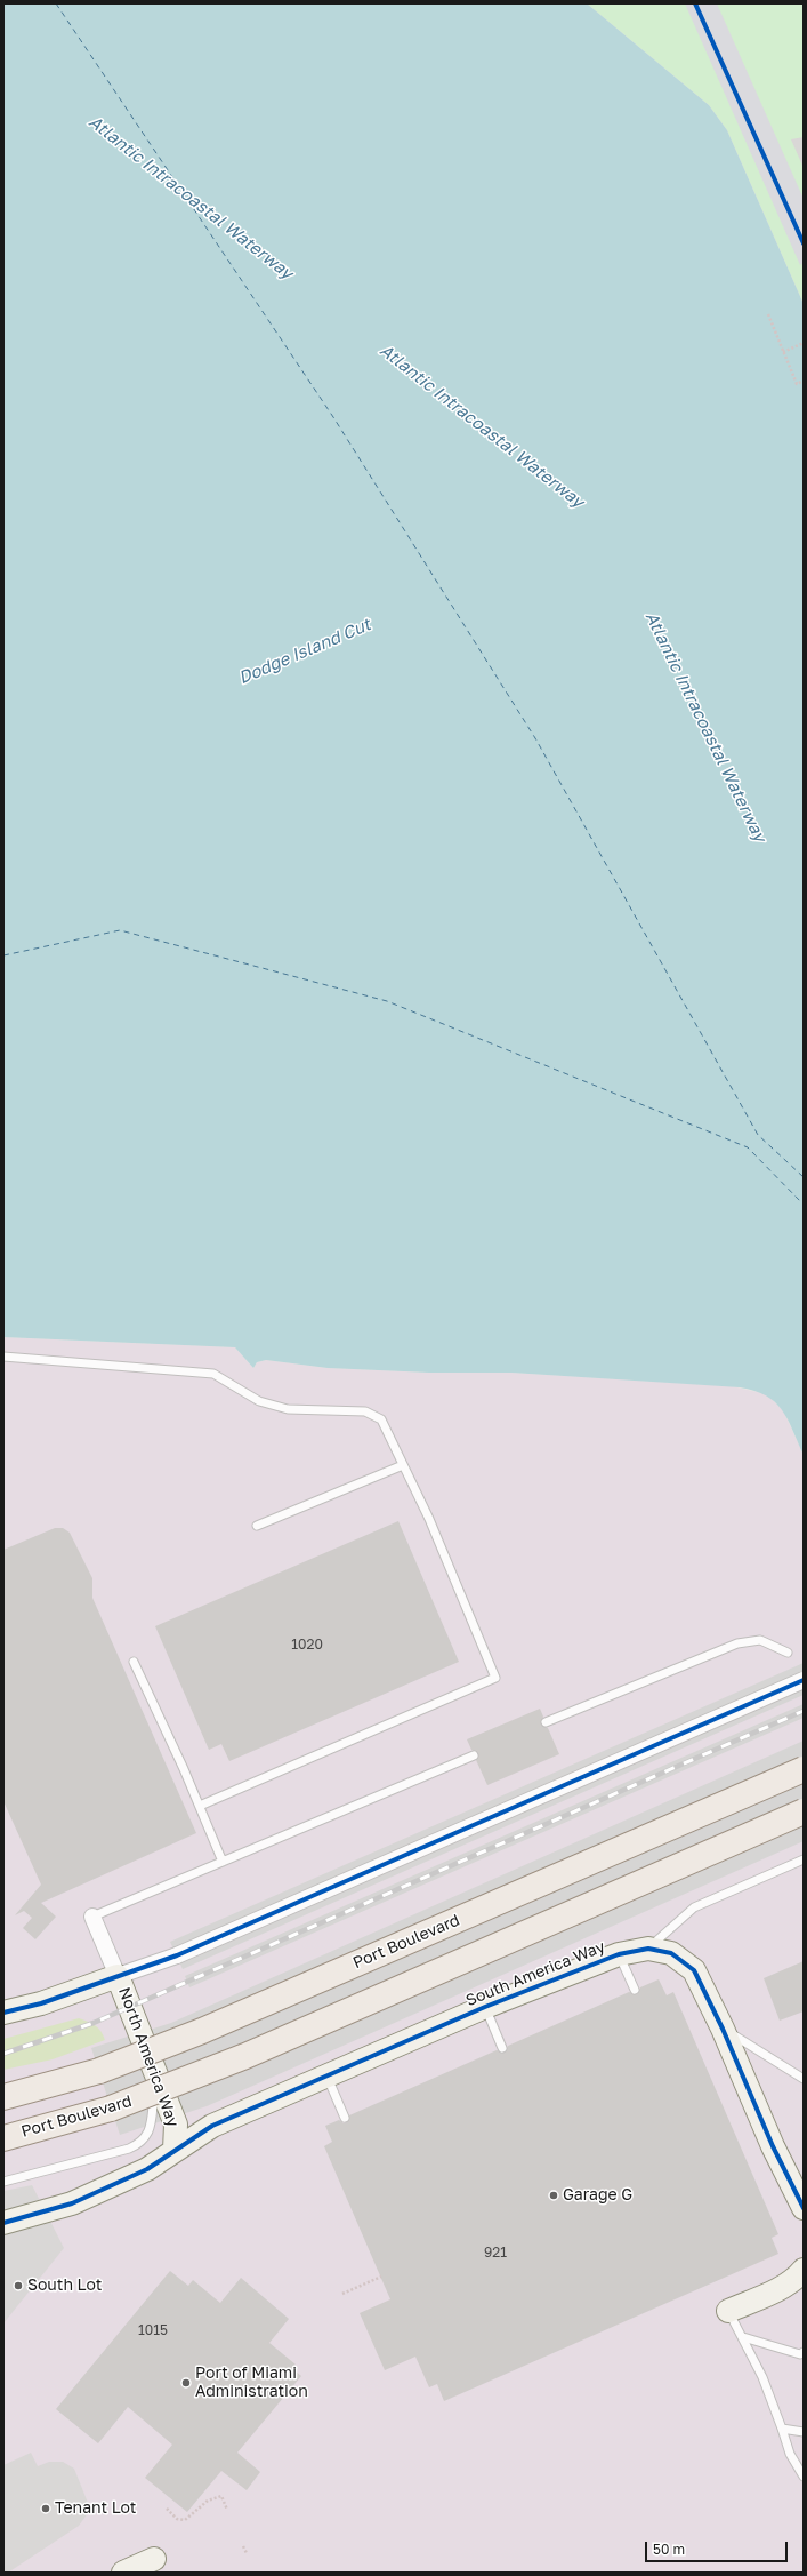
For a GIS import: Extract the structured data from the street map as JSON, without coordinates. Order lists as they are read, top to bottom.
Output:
{
  "streets": {
    "main road": ["Port Boulevard"],
    "street": ["South America Way", "North America Way"]
  },
  "crossings": [
    ["South America Way", "North America Way"]
  ],
  "water": ["Atlantic Intracoastal Waterway", "Dodge Island Cut"],
  "places": [
    "Garage G",
    "South Lot",
    "Port of Miami Administration",
    "Tenant Lot"
  ],
  "house_numbers": ["1020", "921", "1015"],
  "scale_bar": "50 m"
}
